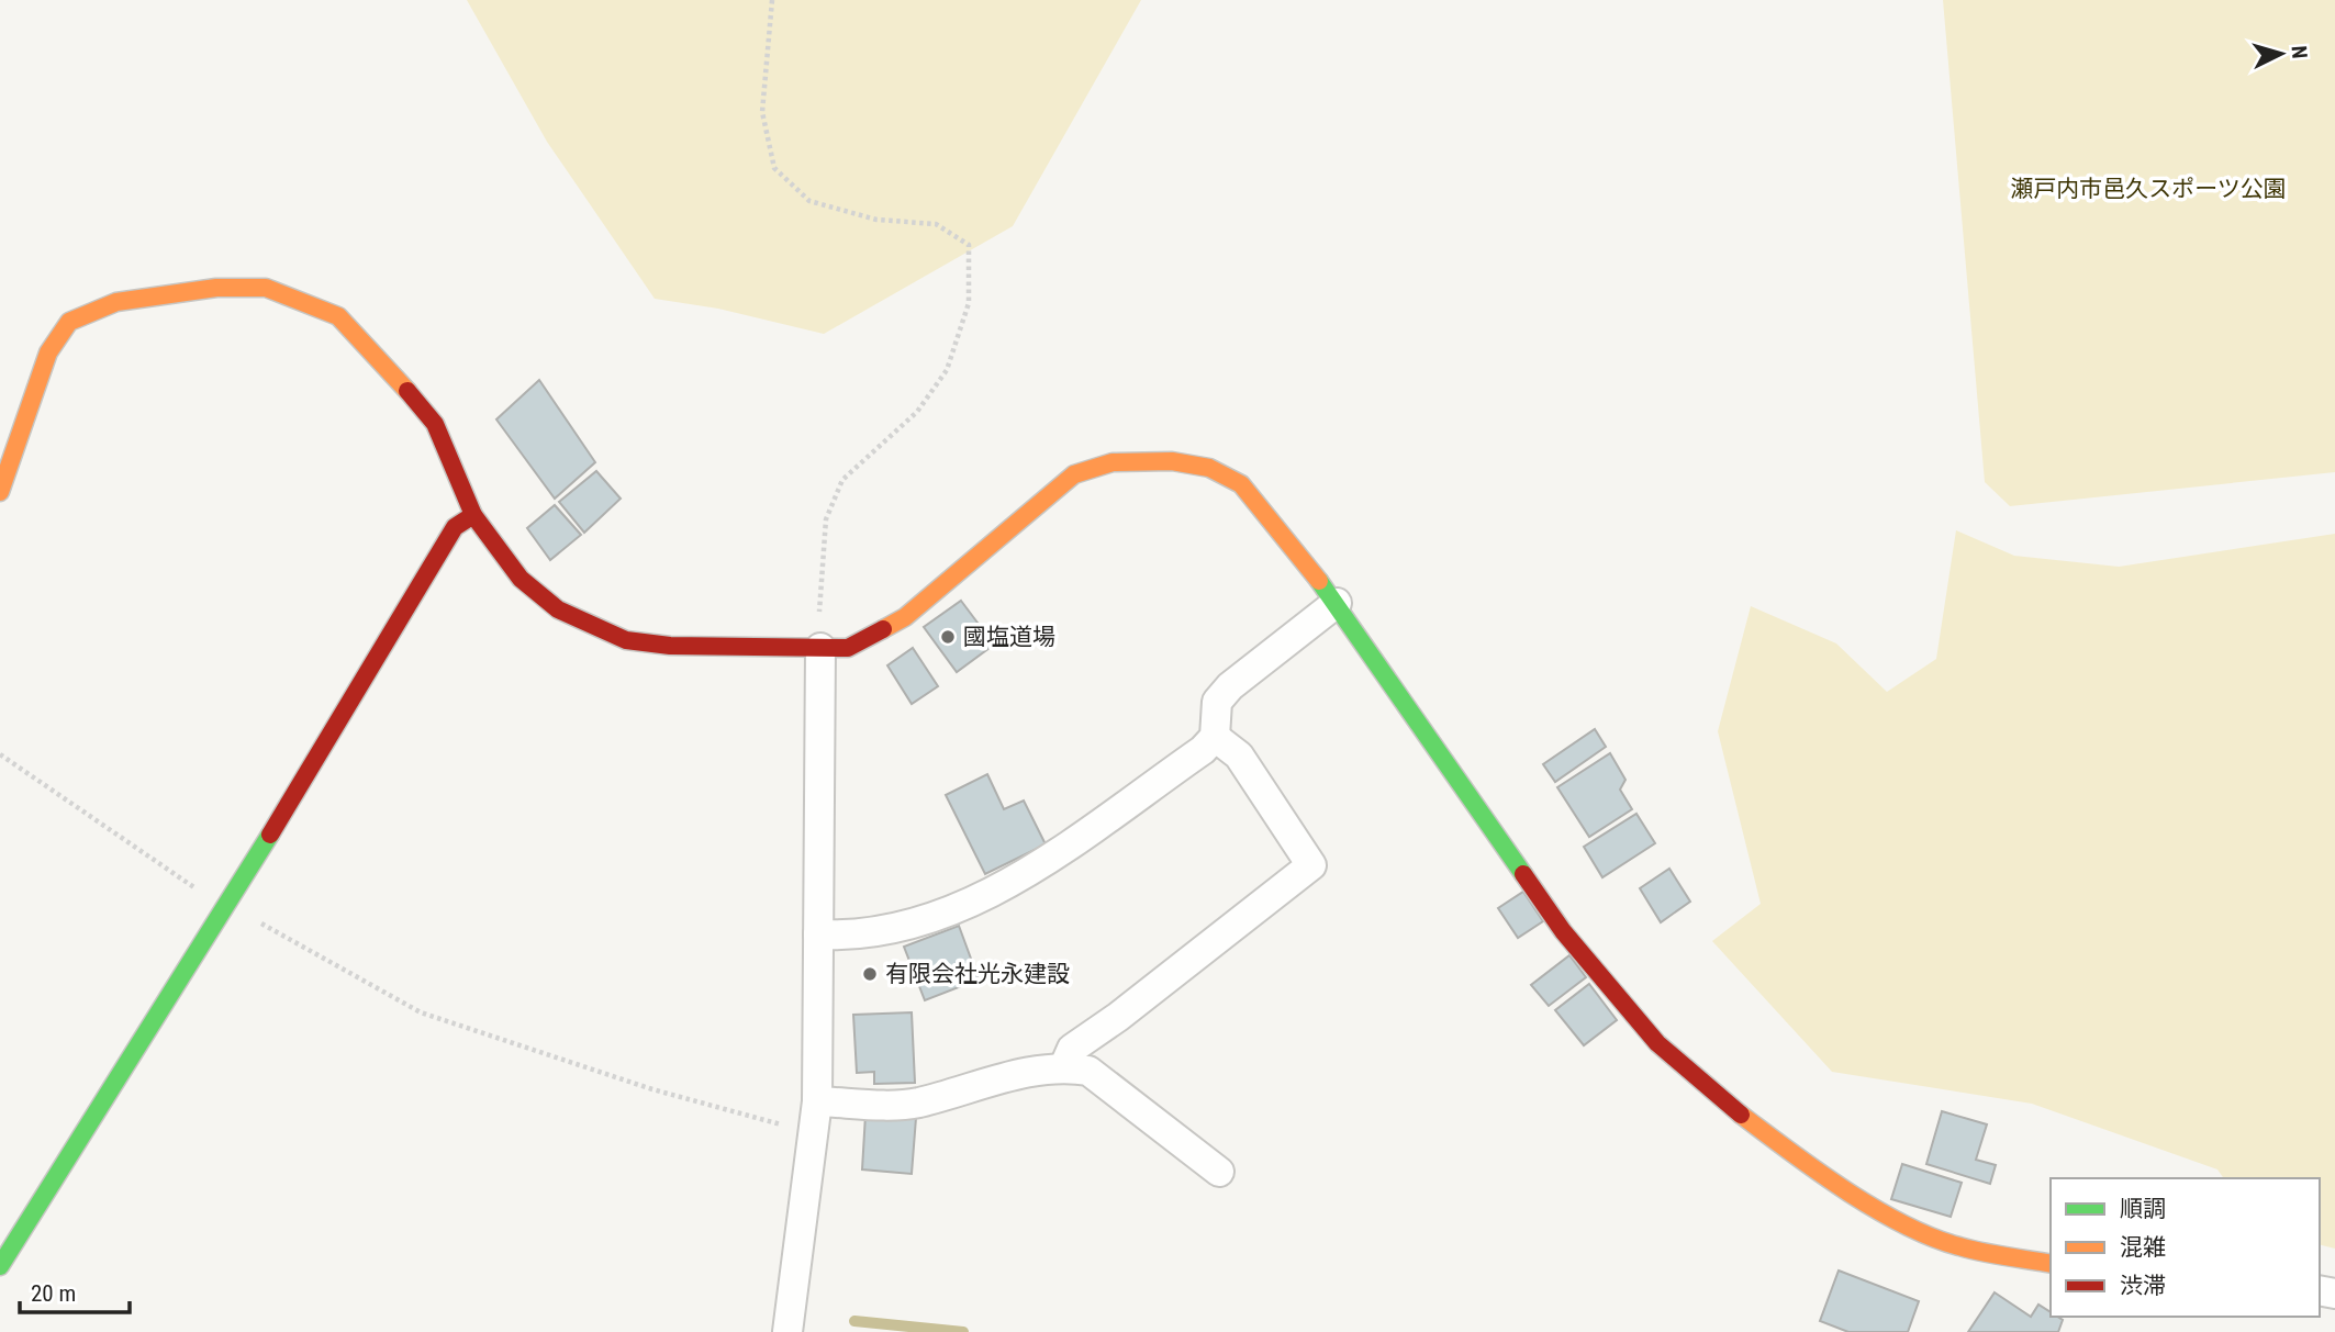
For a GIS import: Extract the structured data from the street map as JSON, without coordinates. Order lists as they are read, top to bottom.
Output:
{
  "parks": ["瀬戸内市邑久スポーツ公園"],
  "places": ["國塩道場", "有限会社光永建設"],
  "legend": ["順調", "混雑", "渋滞"],
  "scale_bar": "20 m",
  "north": "right"
}
